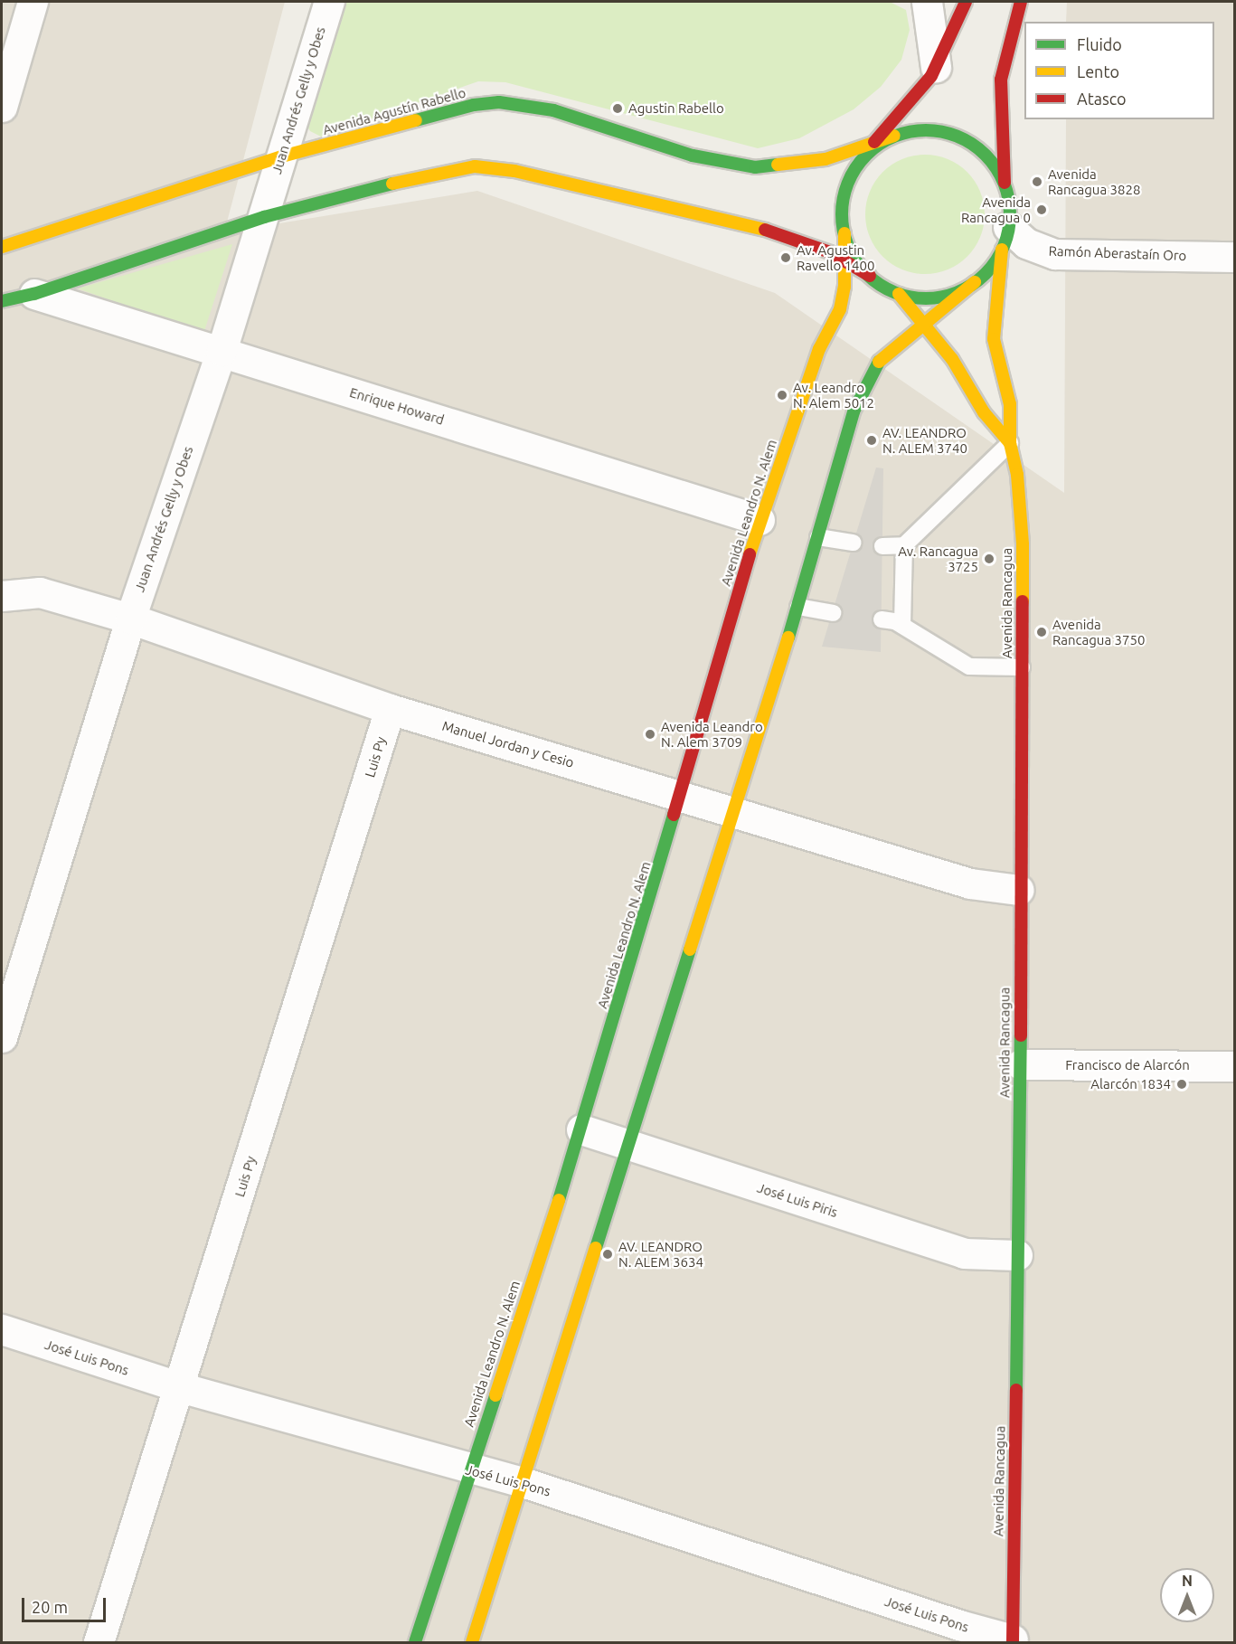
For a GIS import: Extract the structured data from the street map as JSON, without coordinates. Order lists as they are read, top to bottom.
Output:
{
  "streets": {
    "main road": ["Avenida Agustín Rabello", "Avenida Leandro N. Alem", "Avenida Rancagua"],
    "street": [
      "Juan Andrés Gelly y Obes",
      "Ramón Aberastaín Oro",
      "Enrique Howard",
      "Manuel Jordan y Cesio",
      "Luis Py",
      "Francisco de Alarcón",
      "José Luis Piris",
      "José Luis Pons"
    ]
  },
  "crossings": [
    ["Juan Andrés Gelly y Obes", "Avenida Agustín Rabello"],
    ["Juan Andrés Gelly y Obes", "Enrique Howard"],
    ["Juan Andrés Gelly y Obes", "Manuel Jordan y Cesio"],
    ["Avenida Agustín Rabello", "Ramón Aberastaín Oro"],
    ["Avenida Agustín Rabello", "Avenida Leandro N. Alem"],
    ["Avenida Agustín Rabello", "Avenida Rancagua"],
    ["Ramón Aberastaín Oro", "Avenida Leandro N. Alem"],
    ["Ramón Aberastaín Oro", "Avenida Rancagua"],
    ["Enrique Howard", "Avenida Leandro N. Alem"],
    ["Avenida Leandro N. Alem", "Avenida Rancagua"],
    ["Avenida Leandro N. Alem", "Manuel Jordan y Cesio"],
    ["Avenida Leandro N. Alem", "José Luis Piris"],
    ["Avenida Leandro N. Alem", "José Luis Pons"],
    ["Avenida Rancagua", "Manuel Jordan y Cesio"],
    ["Avenida Rancagua", "Francisco de Alarcón"],
    ["Avenida Rancagua", "José Luis Piris"],
    ["Avenida Rancagua", "José Luis Pons"],
    ["Manuel Jordan y Cesio", "Luis Py"],
    ["Luis Py", "José Luis Pons"]
  ],
  "places": [
    "Agustin Rabello",
    "Avenida Rancagua 3828",
    "Avenida Rancagua 0",
    "Av. Agustin Ravello 1400",
    "Av. Leandro N. Alem 5012",
    "AV. LEANDRO N. ALEM 3740",
    "Av. Rancagua 3725",
    "Avenida Rancagua 3750",
    "Avenida Leandro N. Alem 3709",
    "Alarcón 1834",
    "AV. LEANDRO N. ALEM 3634"
  ],
  "legend": ["Fluido", "Lento", "Atasco"],
  "scale_bar": "20 m",
  "north": "top"
}
